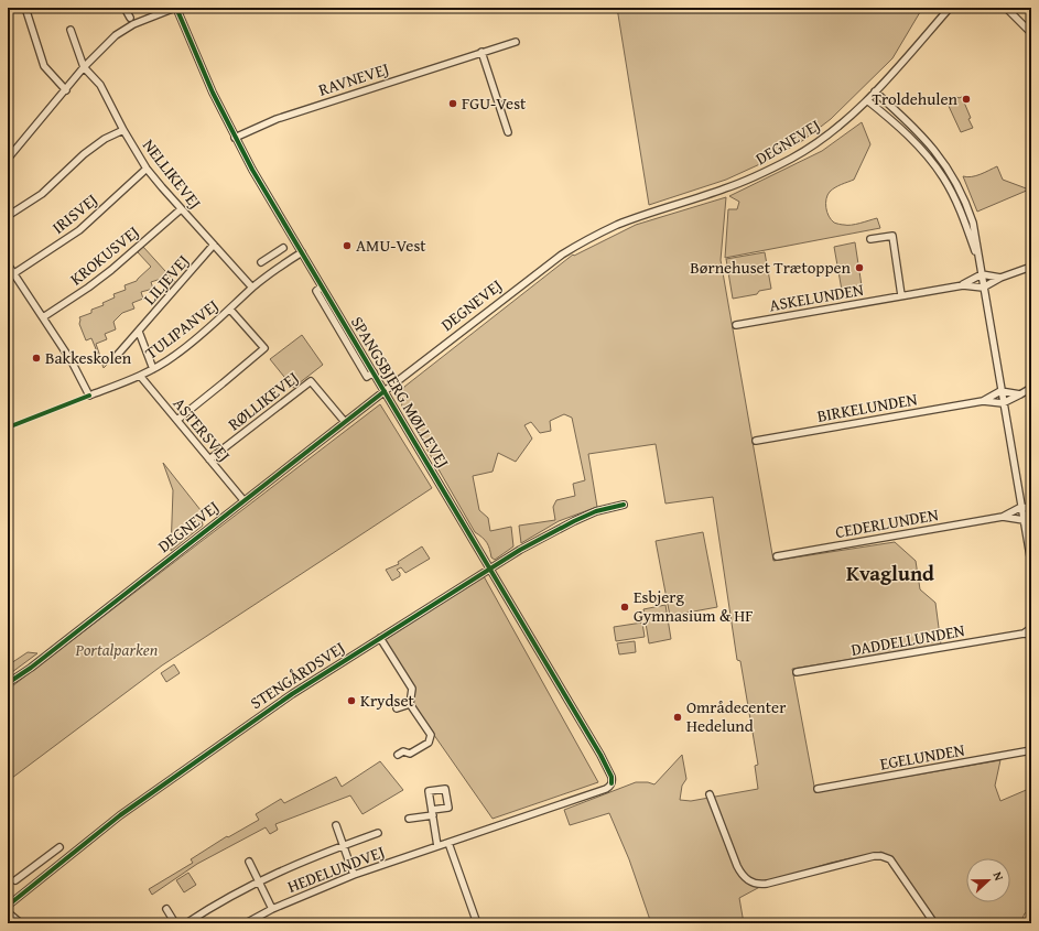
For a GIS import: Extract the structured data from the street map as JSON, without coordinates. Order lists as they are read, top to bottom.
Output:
{
  "streets": {
    "street": [
      "RAVNEVEJ",
      "DEGNEVEJ",
      "NELLIKEVEJ",
      "IRISVEJ",
      "KROKUSVEJ",
      "LILJEVEJ",
      "ASKELUNDEN",
      "TULIPANVEJ",
      "SPANGSBJERG MØLLEVEJ",
      "RØLLIKEVEJ",
      "BIRKELUNDEN",
      "ASTERSVEJ",
      "CEDERLUNDEN",
      "DADDELLUNDEN",
      "STENGÅRDSVEJ",
      "EGELUNDEN",
      "HEDELUNDVEJ"
    ]
  },
  "crossings": [
    ["RAVNEVEJ", "SPANGSBJERG MØLLEVEJ"],
    ["DEGNEVEJ", "SPANGSBJERG MØLLEVEJ"],
    ["DEGNEVEJ", "RØLLIKEVEJ"],
    ["DEGNEVEJ", "ASTERSVEJ"],
    ["NELLIKEVEJ", "IRISVEJ"],
    ["NELLIKEVEJ", "KROKUSVEJ"],
    ["NELLIKEVEJ", "LILJEVEJ"],
    ["NELLIKEVEJ", "TULIPANVEJ"],
    ["IRISVEJ", "TULIPANVEJ"],
    ["KROKUSVEJ", "TULIPANVEJ"],
    ["TULIPANVEJ", "SPANGSBJERG MØLLEVEJ"],
    ["TULIPANVEJ", "ASTERSVEJ"],
    ["SPANGSBJERG MØLLEVEJ", "STENGÅRDSVEJ"],
    ["SPANGSBJERG MØLLEVEJ", "HEDELUNDVEJ"],
    ["RØLLIKEVEJ", "ASTERSVEJ"]
  ],
  "districts": ["Kvaglund"],
  "parks": ["Portalparken"],
  "places": [
    "Troldehulen",
    "FGU-Vest",
    "AMU-Vest",
    "Børnehuset Trætoppen",
    "Bakkeskolen",
    "Esbjerg Gymnasium & HF",
    "Krydset",
    "Områdecenter Hedelund"
  ],
  "north": "right"
}
